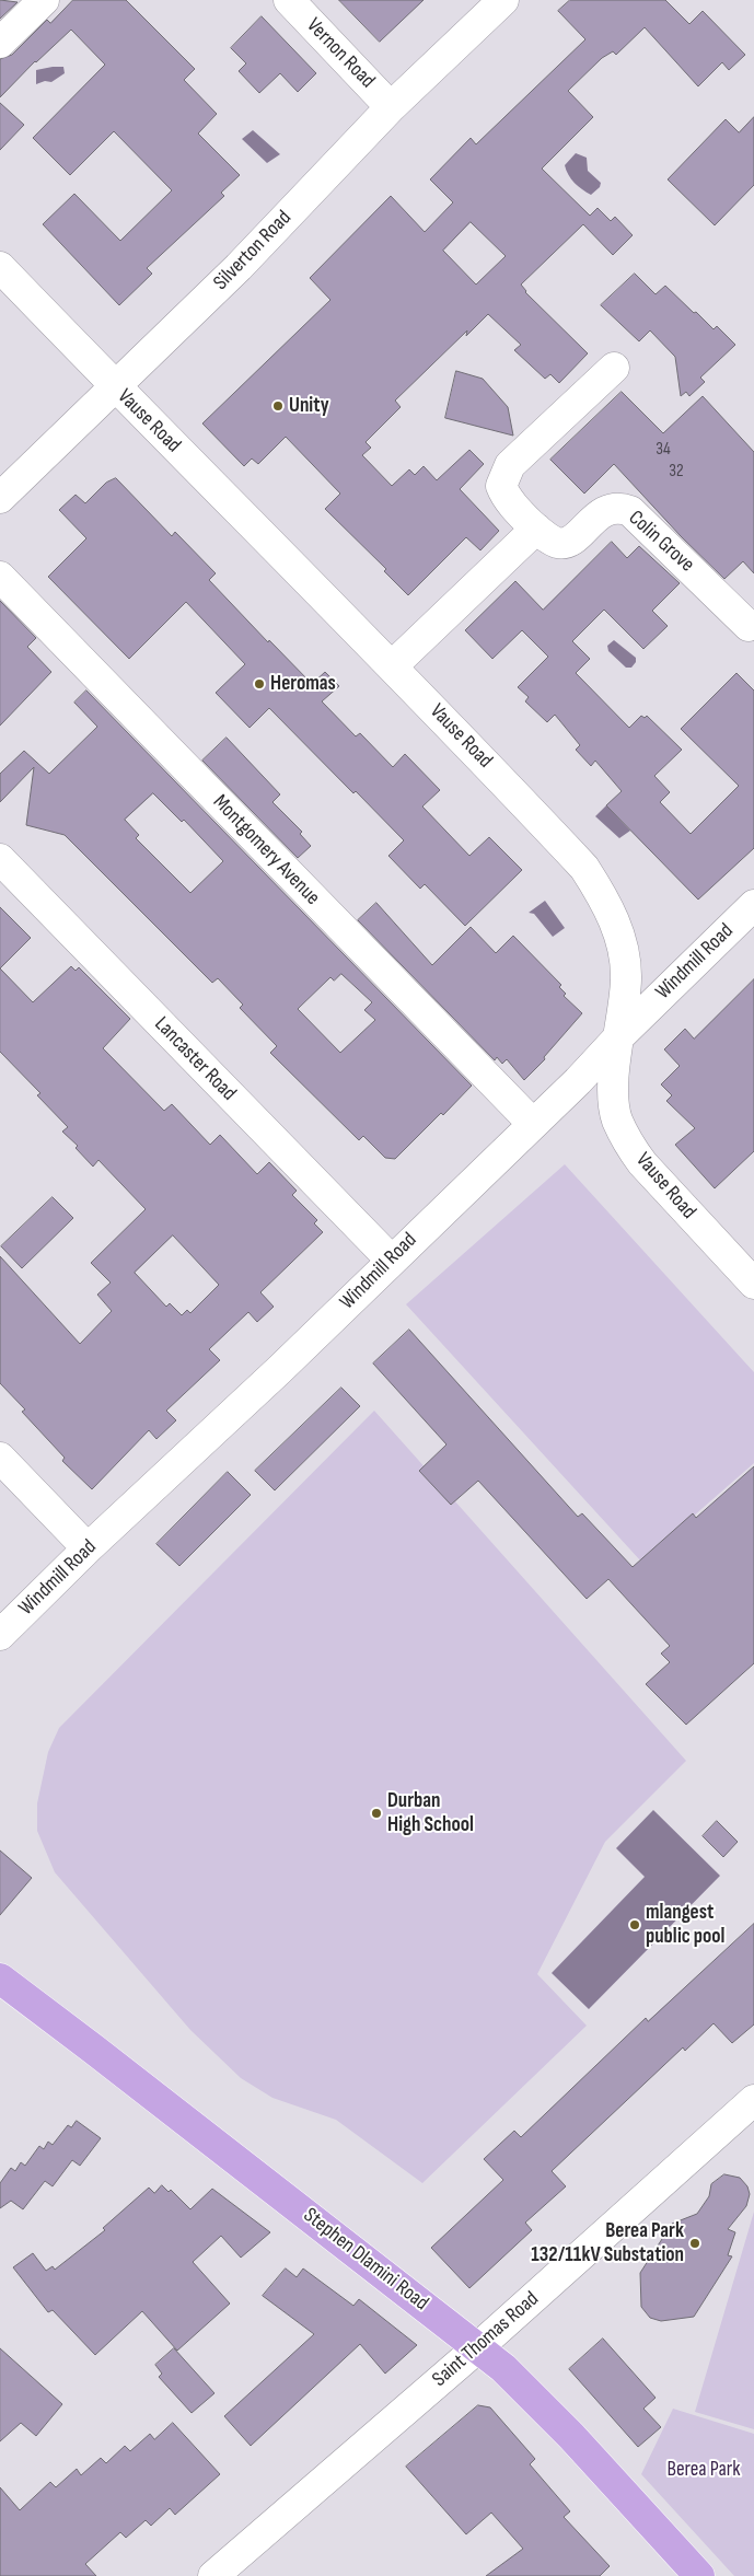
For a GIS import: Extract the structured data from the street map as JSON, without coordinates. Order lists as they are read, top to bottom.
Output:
{
  "streets": {
    "main road": ["Stephen Dlamini Road"],
    "street": [
      "Vernon Road",
      "Silverton Road",
      "Vause Road",
      "Colin Grove",
      "Montgomery Avenue",
      "Windmill Road",
      "Lancaster Road",
      "Saint Thomas Road"
    ]
  },
  "crossings": [
    ["Vernon Road", "Silverton Road"],
    ["Silverton Road", "Vause Road"],
    ["Vause Road", "Windmill Road"],
    ["Montgomery Avenue", "Windmill Road"],
    ["Windmill Road", "Lancaster Road"],
    ["Stephen Dlamini Road", "Saint Thomas Road"]
  ],
  "parks": ["Berea Park"],
  "places": [
    "Unity",
    "Heromas",
    "Durban High School",
    "mlangest public pool",
    "Berea Park 132/11kV Substation"
  ],
  "house_numbers": ["34", "32"]
}
